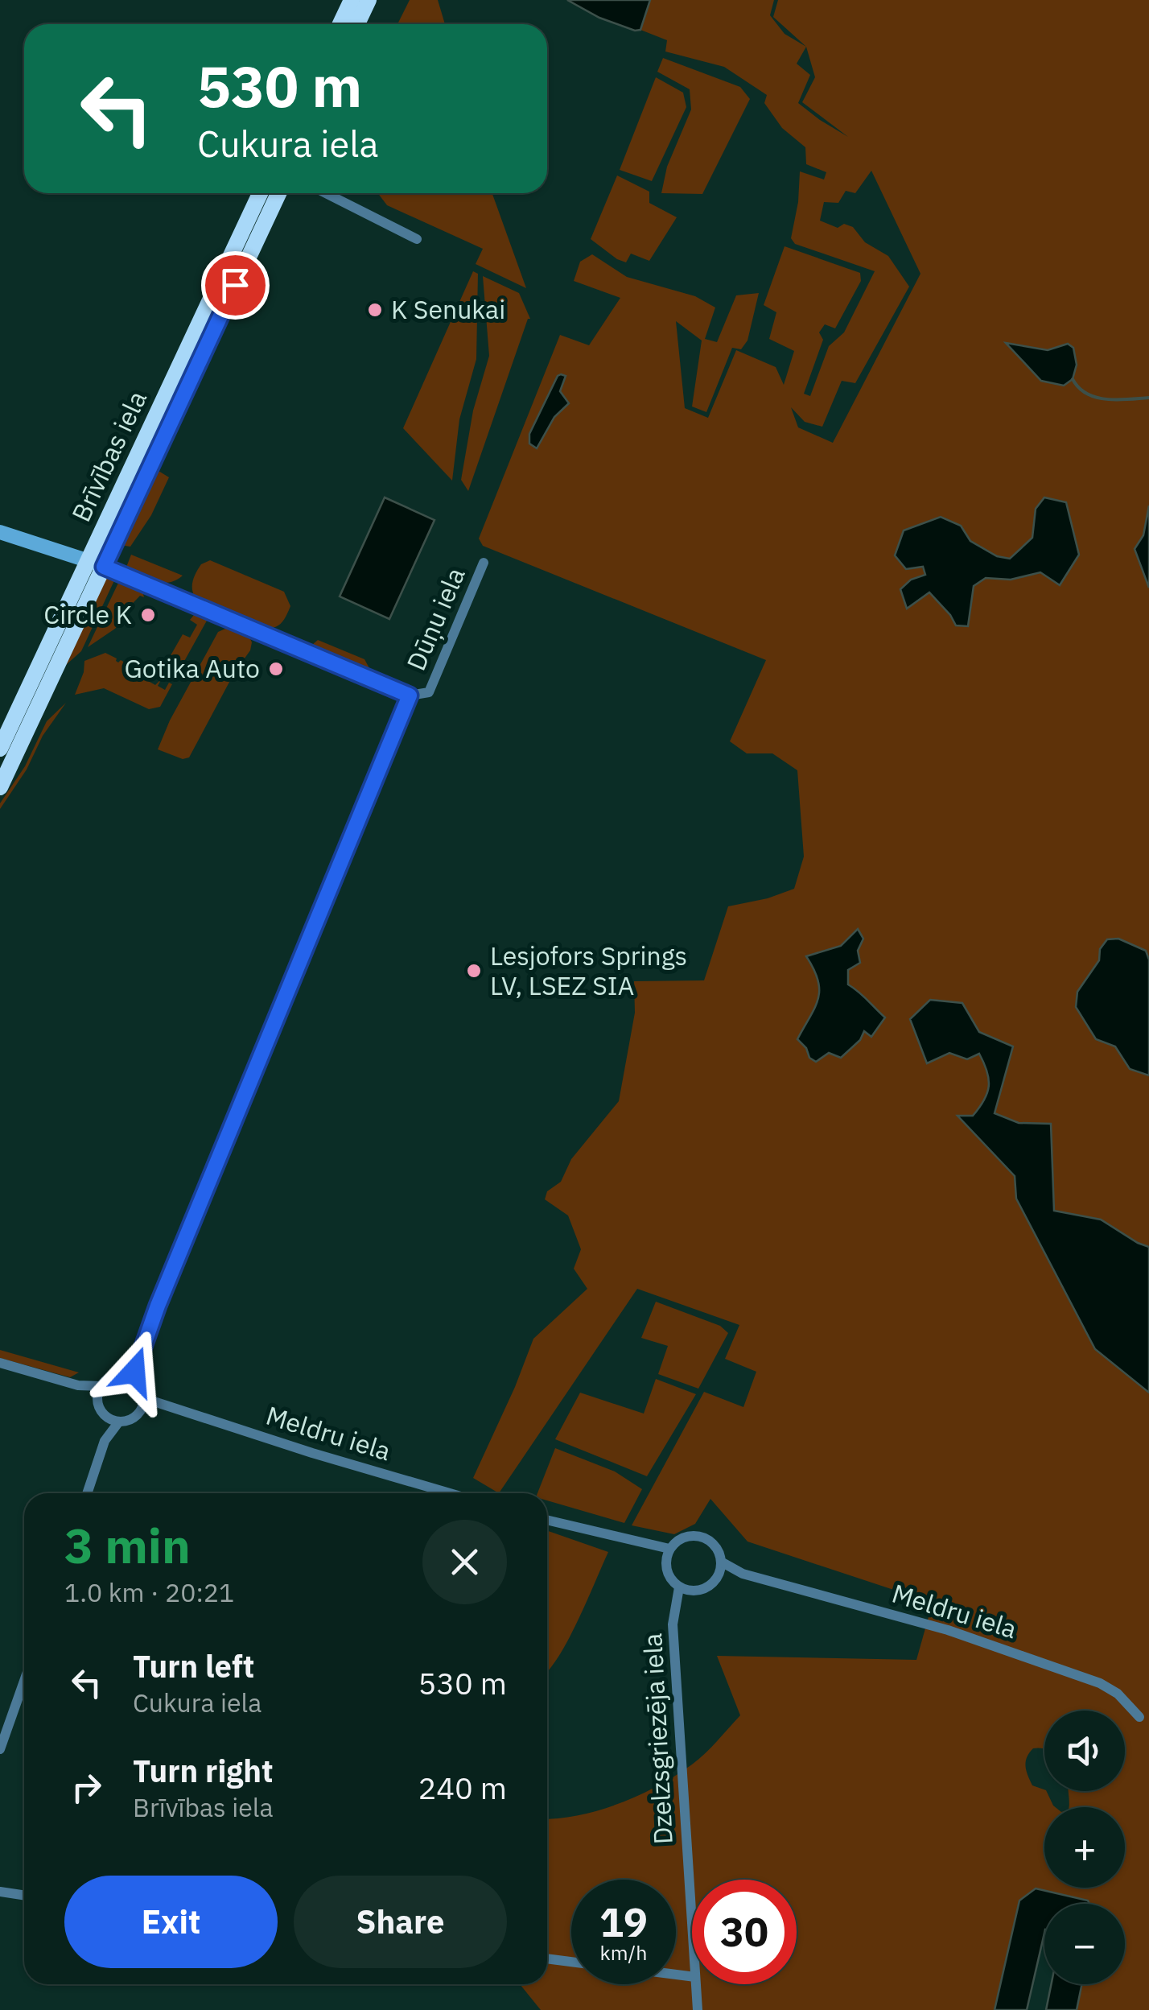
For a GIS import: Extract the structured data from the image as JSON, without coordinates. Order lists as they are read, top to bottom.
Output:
{
  "streets": {
    "highway": ["Brīvības iela"],
    "street": ["Dūņu iela", "Meldru iela", "Dzelzsgriezēja iela"]
  },
  "crossings": [
    ["Dūņu iela", "Meldru iela"],
    ["Meldru iela", "Dzelzsgriezēja iela"]
  ],
  "places": [
    "K Senukai",
    "Circle K",
    "Gotika Auto",
    "Lesjofors Springs LV, LSEZ SIA"
  ],
  "page": {
    "turn": ["530 m", "Cukura iela"],
    "heading": ["3 min", "1.0 km · 20:21"],
    "list": [
      {
        "name": "Turn left",
        "note": "Cukura iela",
        "value": "530 m"
      },
      {
        "name": "Turn right",
        "note": "Brīvības iela",
        "value": "240 m"
      }
    ],
    "map_buttons": ["+", "−"],
    "buttons": ["Exit", "Share"],
    "speed": "19 km/h",
    "limit": "30"
  }
}
